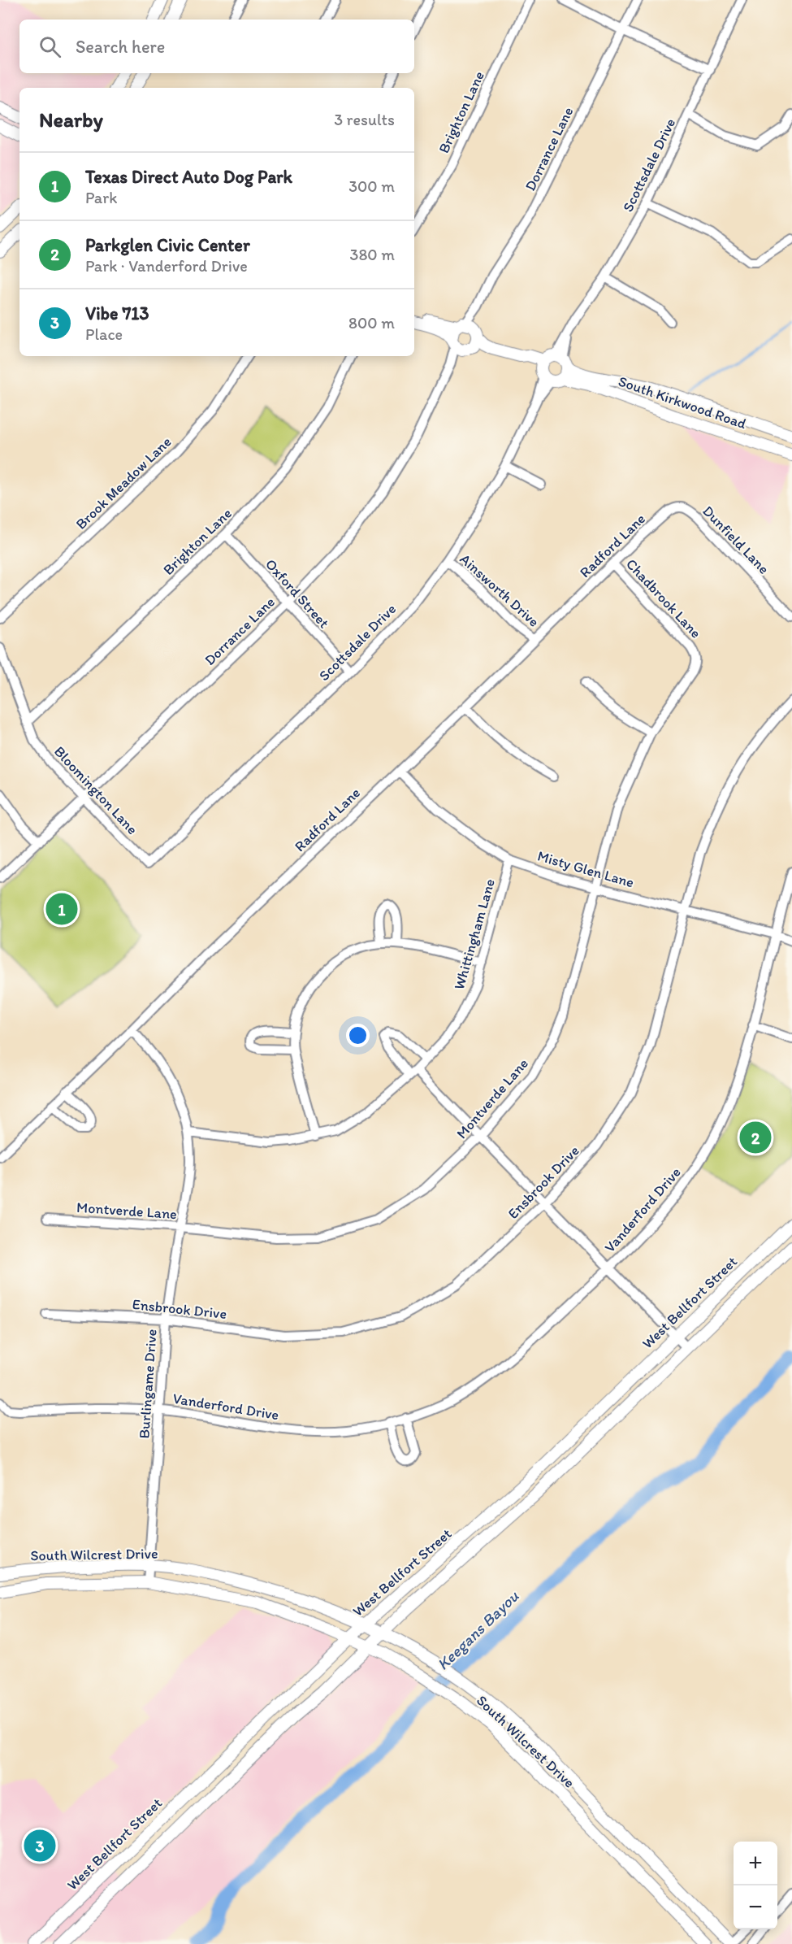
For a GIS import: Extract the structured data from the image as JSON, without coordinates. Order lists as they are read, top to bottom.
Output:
{
  "streets": {
    "main road": ["South Kirkwood Road", "West Bellfort Street", "South Wilcrest Drive"],
    "street": [
      "Brighton Lane",
      "Dorrance Lane",
      "Scottsdale Drive",
      "Brook Meadow Lane",
      "Dunfield Lane",
      "Radford Lane",
      "Ainsworth Drive",
      "Oxford Street",
      "Chadbrook Lane",
      "Bloomington Lane",
      "Misty Glen Lane",
      "Whittingham Lane",
      "Montverde Lane",
      "Ensbrook Drive",
      "Vanderford Drive",
      "Burlingame Drive"
    ]
  },
  "crossings": [
    ["Brighton Lane", "Oxford Street"],
    ["Brighton Lane", "Bloomington Lane"],
    ["Dorrance Lane", "Oxford Street"],
    ["Dorrance Lane", "Bloomington Lane"],
    ["Scottsdale Drive", "South Kirkwood Road"],
    ["Scottsdale Drive", "Ainsworth Drive"],
    ["Scottsdale Drive", "Oxford Street"],
    ["Scottsdale Drive", "Bloomington Lane"],
    ["Dunfield Lane", "Radford Lane"],
    ["Radford Lane", "Ainsworth Drive"],
    ["Radford Lane", "Chadbrook Lane"],
    ["Radford Lane", "Misty Glen Lane"],
    ["Radford Lane", "Burlingame Drive"],
    ["Chadbrook Lane", "Montverde Lane"],
    ["Misty Glen Lane", "Whittingham Lane"],
    ["Misty Glen Lane", "Montverde Lane"],
    ["Misty Glen Lane", "Ensbrook Drive"],
    ["Misty Glen Lane", "Vanderford Drive"],
    ["Whittingham Lane", "Burlingame Drive"],
    ["Montverde Lane", "Burlingame Drive"],
    ["Ensbrook Drive", "Burlingame Drive"],
    ["Vanderford Drive", "Burlingame Drive"],
    ["West Bellfort Street", "South Wilcrest Drive"],
    ["Burlingame Drive", "South Wilcrest Drive"]
  ],
  "water": ["Keegans Bayou"],
  "page": {
    "search": "Search here",
    "heading": ["Nearby", "3 results"],
    "list": [
      {
        "mark": "1",
        "name": "Texas Direct Auto Dog Park",
        "note": "Park",
        "value": "300 m"
      },
      {
        "mark": "2",
        "name": "Parkglen Civic Center",
        "note": "Park · Vanderford Drive",
        "value": "380 m"
      },
      {
        "mark": "3",
        "name": "Vibe 713",
        "note": "Place",
        "value": "800 m"
      }
    ],
    "pins": ["1", "2", "3"],
    "map_buttons": ["+", "−"]
  }
}
